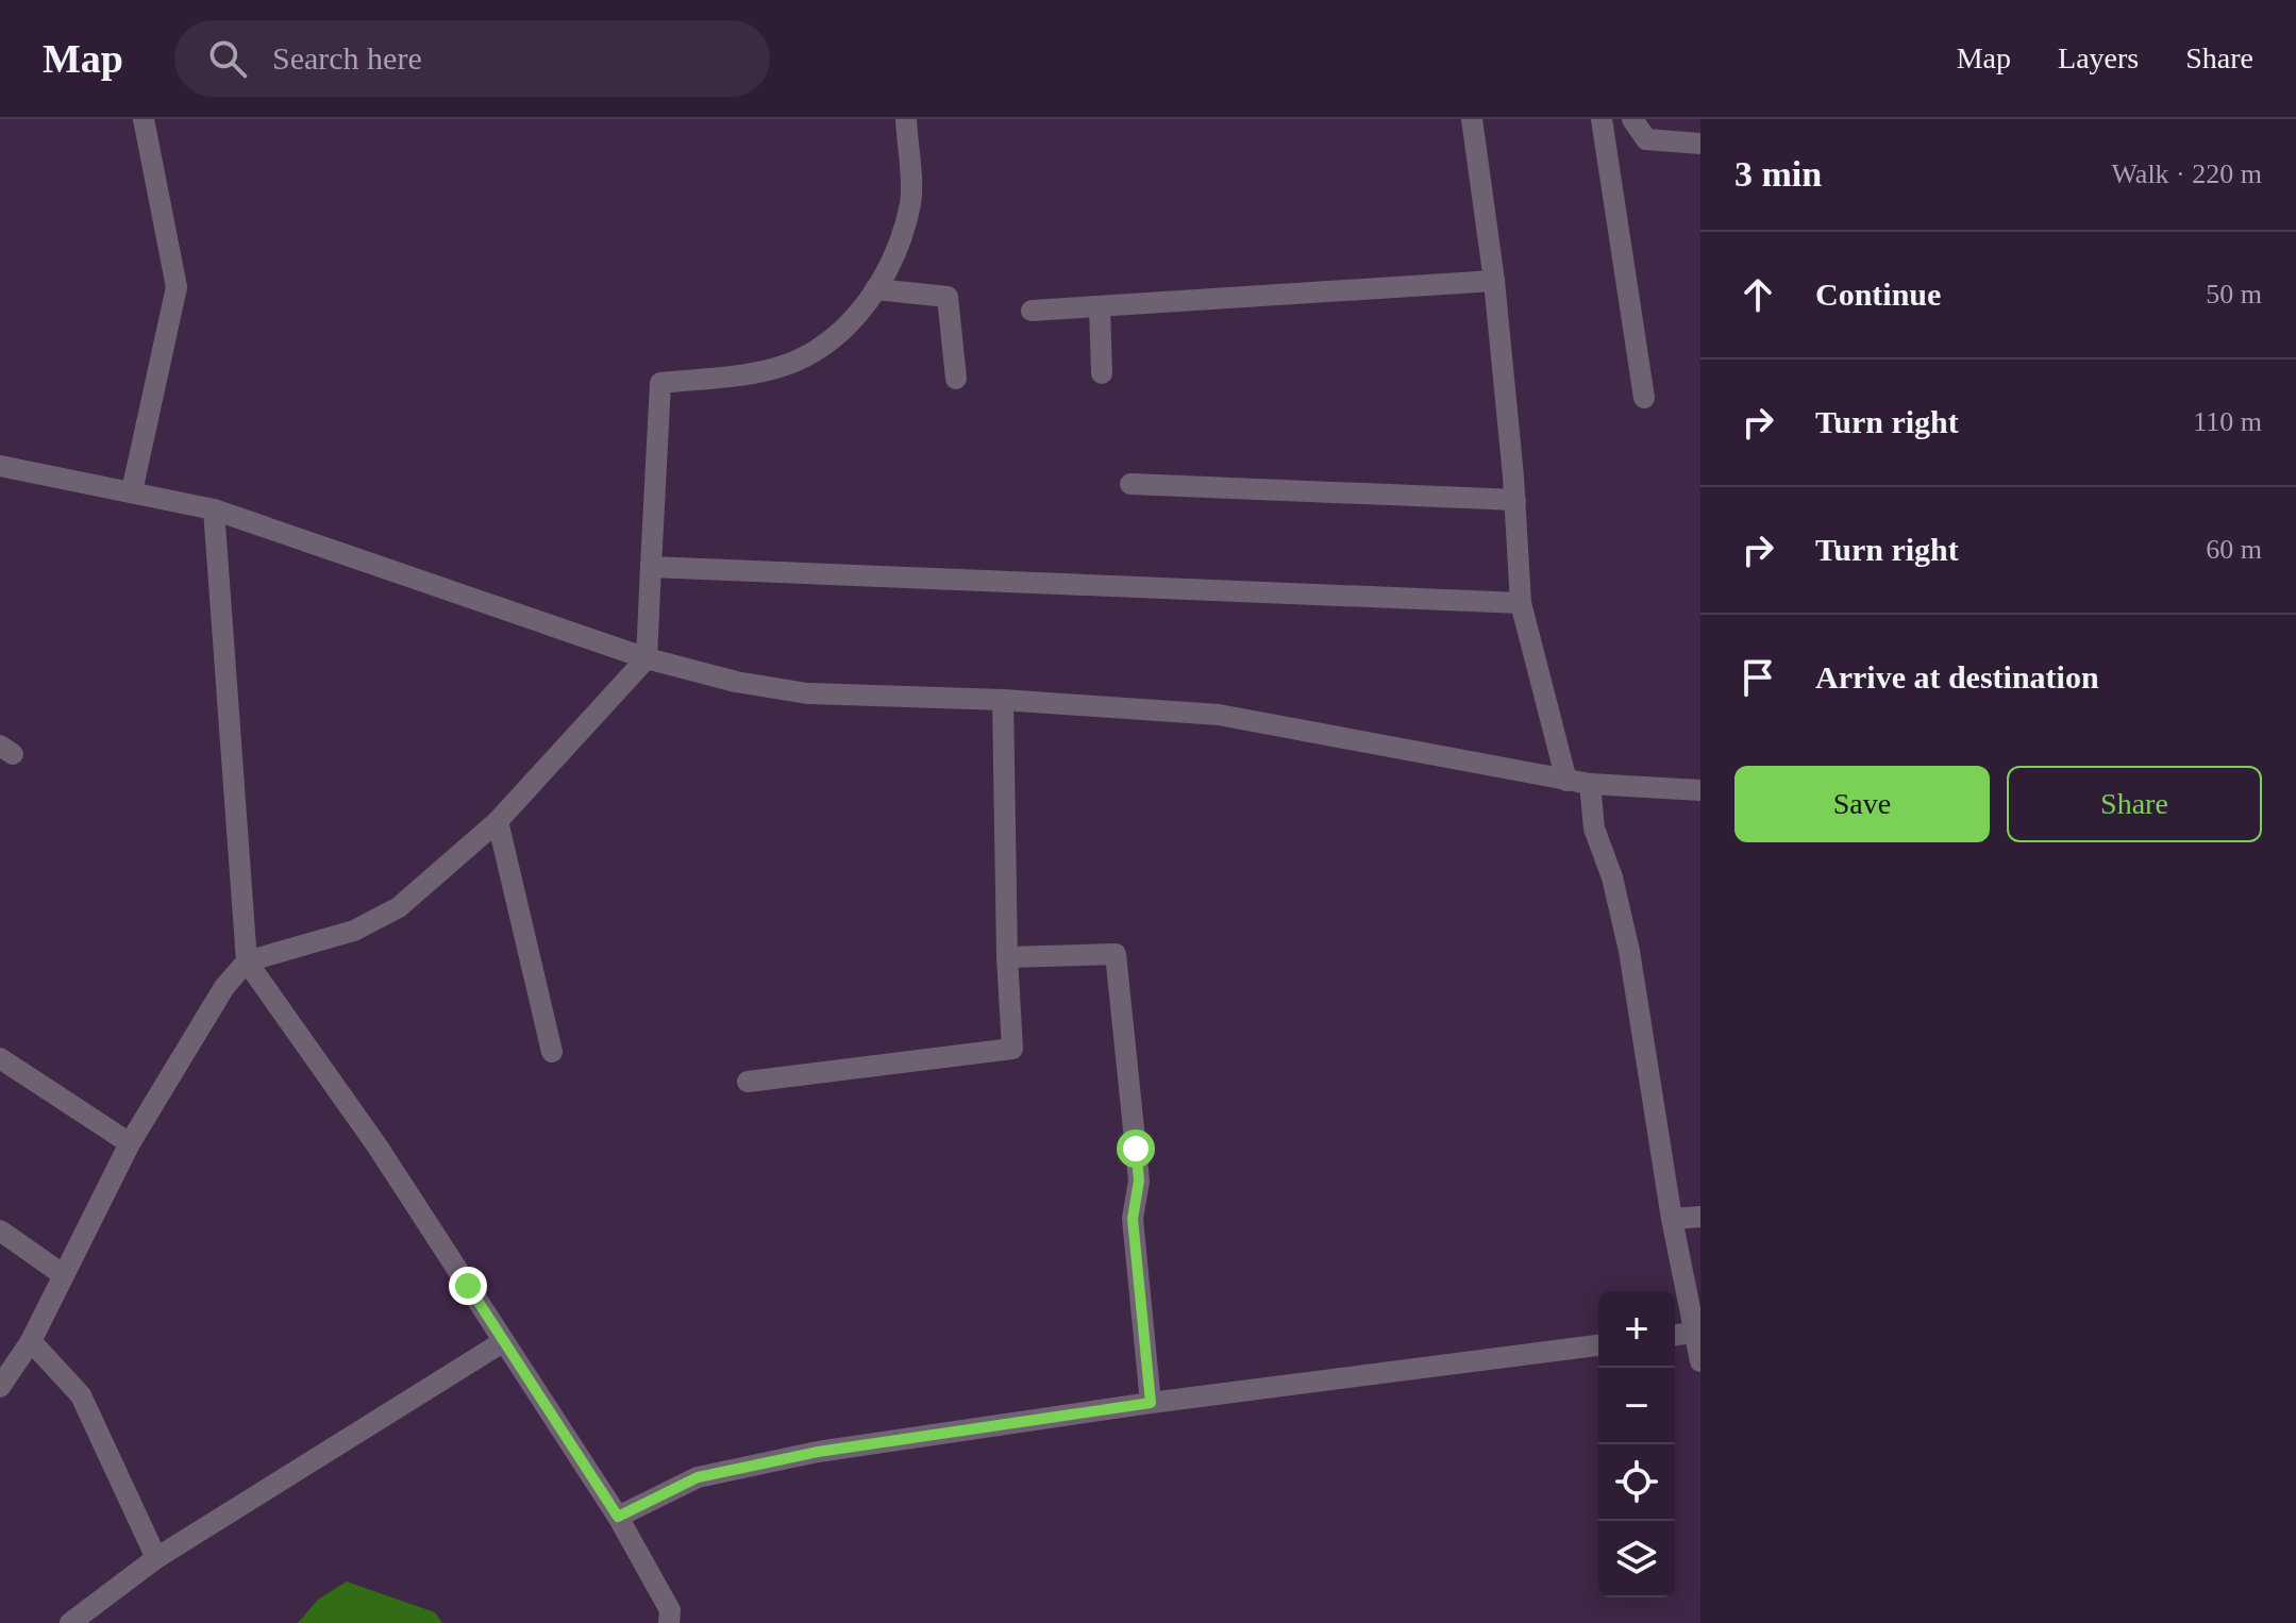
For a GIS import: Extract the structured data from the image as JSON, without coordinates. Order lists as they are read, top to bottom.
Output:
{
  "page": {
    "header": "Map",
    "search": "Search here",
    "nav": ["Map", "Layers", "Share"],
    "heading": ["3 min", "Walk · 220 m"],
    "list": [
      ["Continue", "50 m"],
      ["Turn right", "110 m"],
      ["Turn right", "60 m"],
      "Arrive at destination"
    ],
    "buttons": ["Save", "Share"],
    "map_buttons": ["+", "−"]
  }
}
